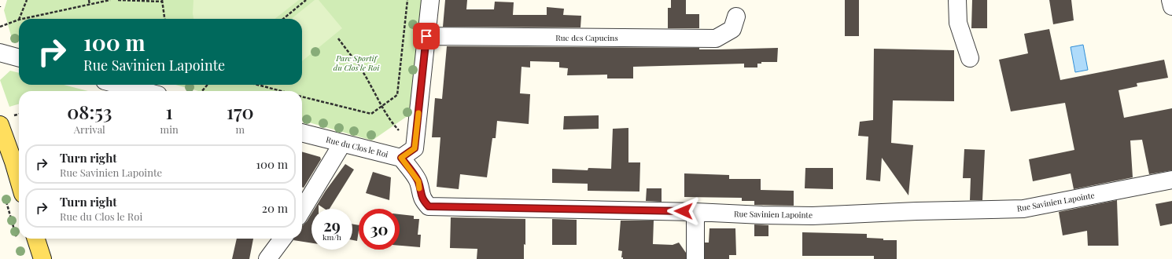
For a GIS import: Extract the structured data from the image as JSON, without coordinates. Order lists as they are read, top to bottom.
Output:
{
  "streets": {
    "street": ["Rue des Capucins", "Rue du Clos le Roi", "Rue Savinien Lapointe"]
  },
  "crossings": [
    ["Rue du Clos le Roi", "Rue Savinien Lapointe"]
  ],
  "parks": ["Parc Sportif du Clos le Roi"],
  "page": {
    "turn": ["100 m", "Rue Savinien Lapointe"],
    "eta": [
      "08:53",
      "Arrival",
      "1",
      "min",
      "170",
      "m"
    ],
    "list": [
      {
        "name": "Turn right",
        "note": "Rue Savinien Lapointe",
        "value": "100 m"
      },
      {
        "name": "Turn right",
        "note": "Rue du Clos le Roi",
        "value": "20 m"
      }
    ],
    "speed": "29 km/h",
    "limit": "30"
  }
}
